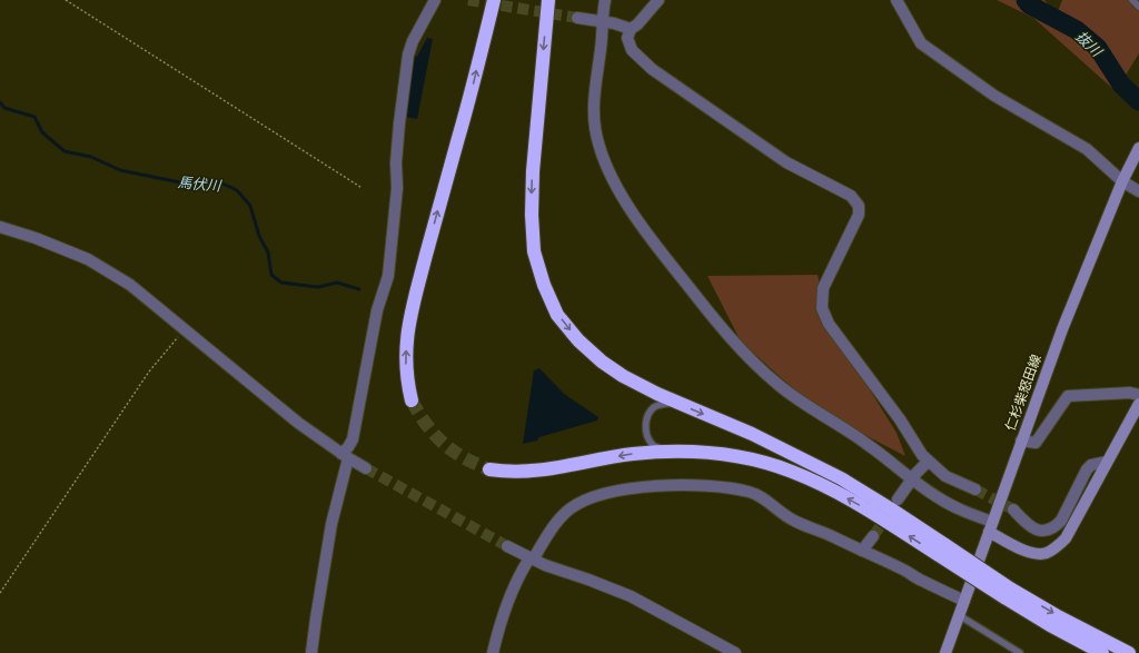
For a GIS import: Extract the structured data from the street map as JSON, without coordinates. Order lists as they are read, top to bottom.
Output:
{
  "streets": {
    "main road": ["仁杉柴怒田線"]
  },
  "water": ["抜川", "馬伏川"]
}
